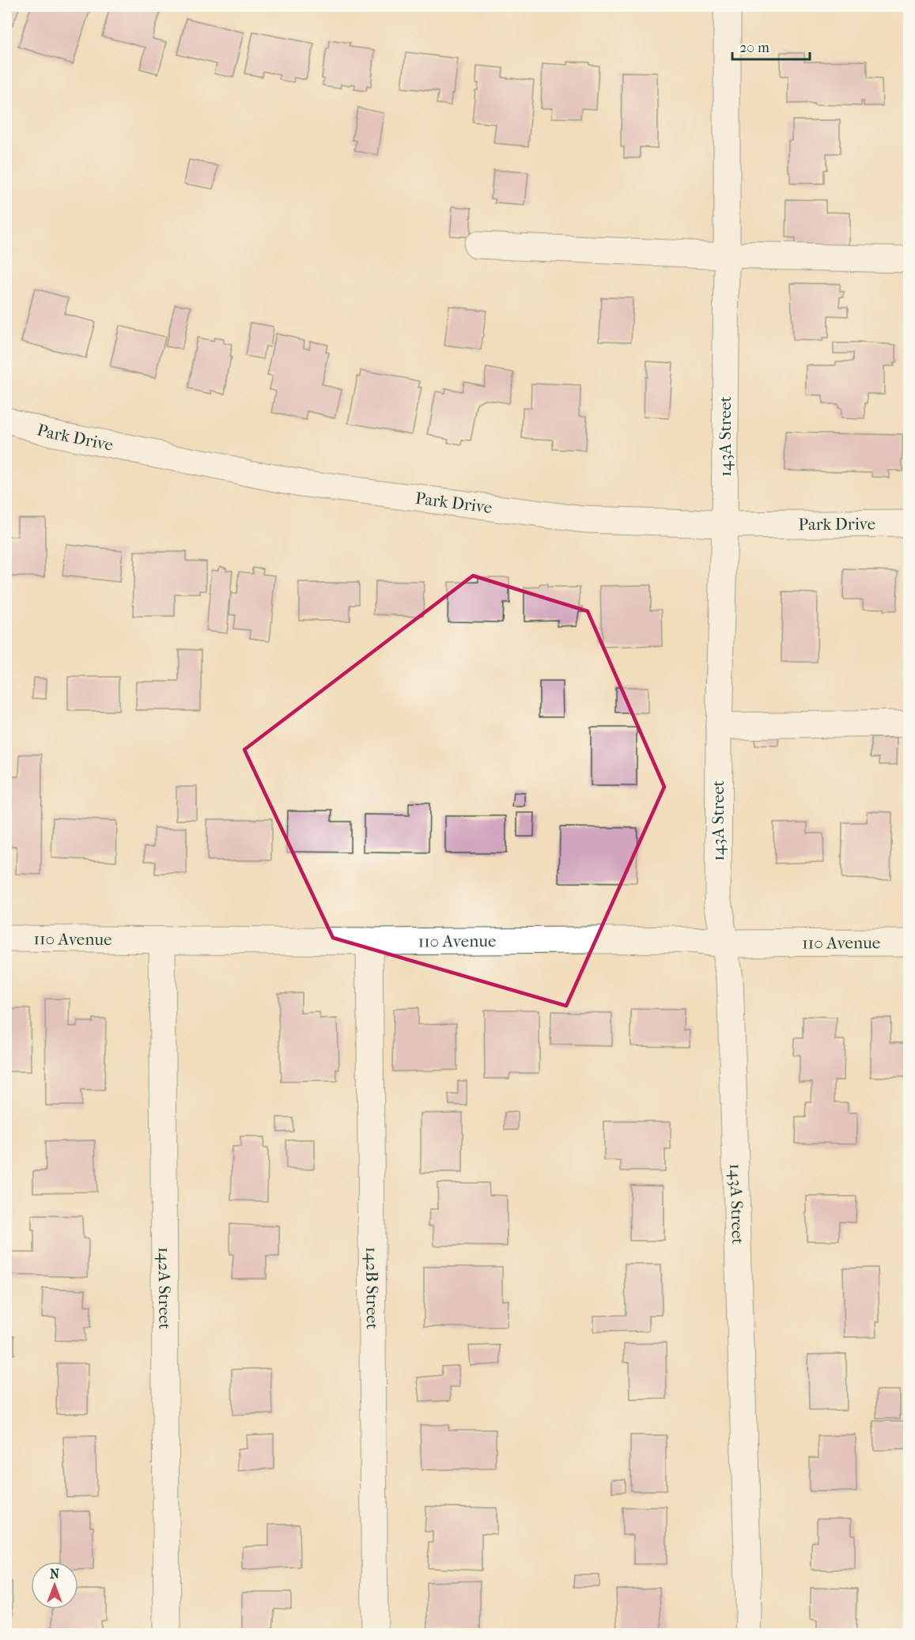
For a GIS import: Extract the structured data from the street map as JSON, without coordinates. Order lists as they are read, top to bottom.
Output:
{
  "streets": {
    "street": [
      "143A Street",
      "Park Drive",
      "110 Avenue",
      "142A Street",
      "142B Street"
    ]
  },
  "crossings": [
    ["143A Street", "Park Drive"],
    ["143A Street", "110 Avenue"],
    ["110 Avenue", "142A Street"],
    ["110 Avenue", "142B Street"]
  ],
  "scale_bar": "20 m",
  "north": "top"
}
